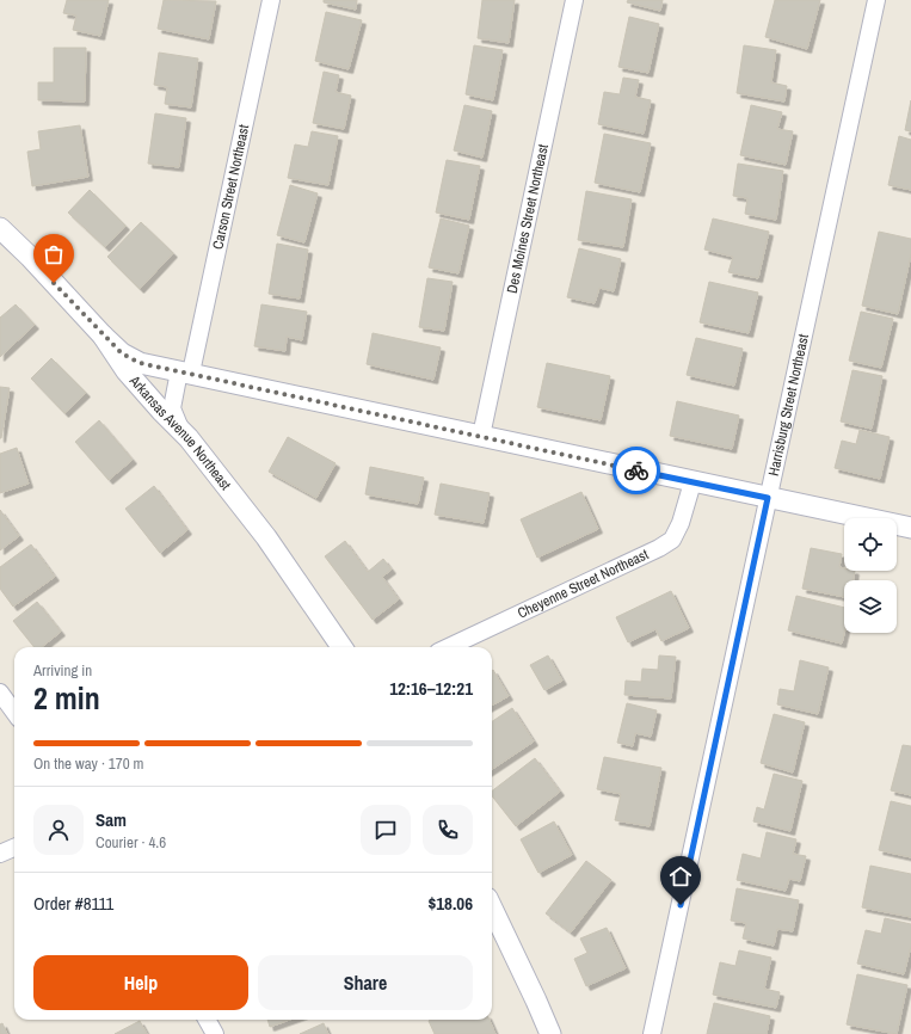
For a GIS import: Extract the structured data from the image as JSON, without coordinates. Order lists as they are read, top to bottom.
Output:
{
  "streets": {
    "street": [
      "Carson Street Northeast",
      "Des Moines Street Northeast",
      "Harrisburg Street Northeast",
      "Arkansas Avenue Northeast",
      "Cheyenne Street Northeast"
    ]
  },
  "crossings": [
    ["Carson Street Northeast", "Arkansas Avenue Northeast"]
  ],
  "page": {
    "heading": ["2 min", "Arriving in", "12:16–12:21"],
    "panel": [
      "Sam",
      "Courier · 4.6",
      "Order #8111",
      "$18.06"
    ],
    "bar": "On the way · 170 m",
    "buttons": ["Help", "Share"]
  }
}
